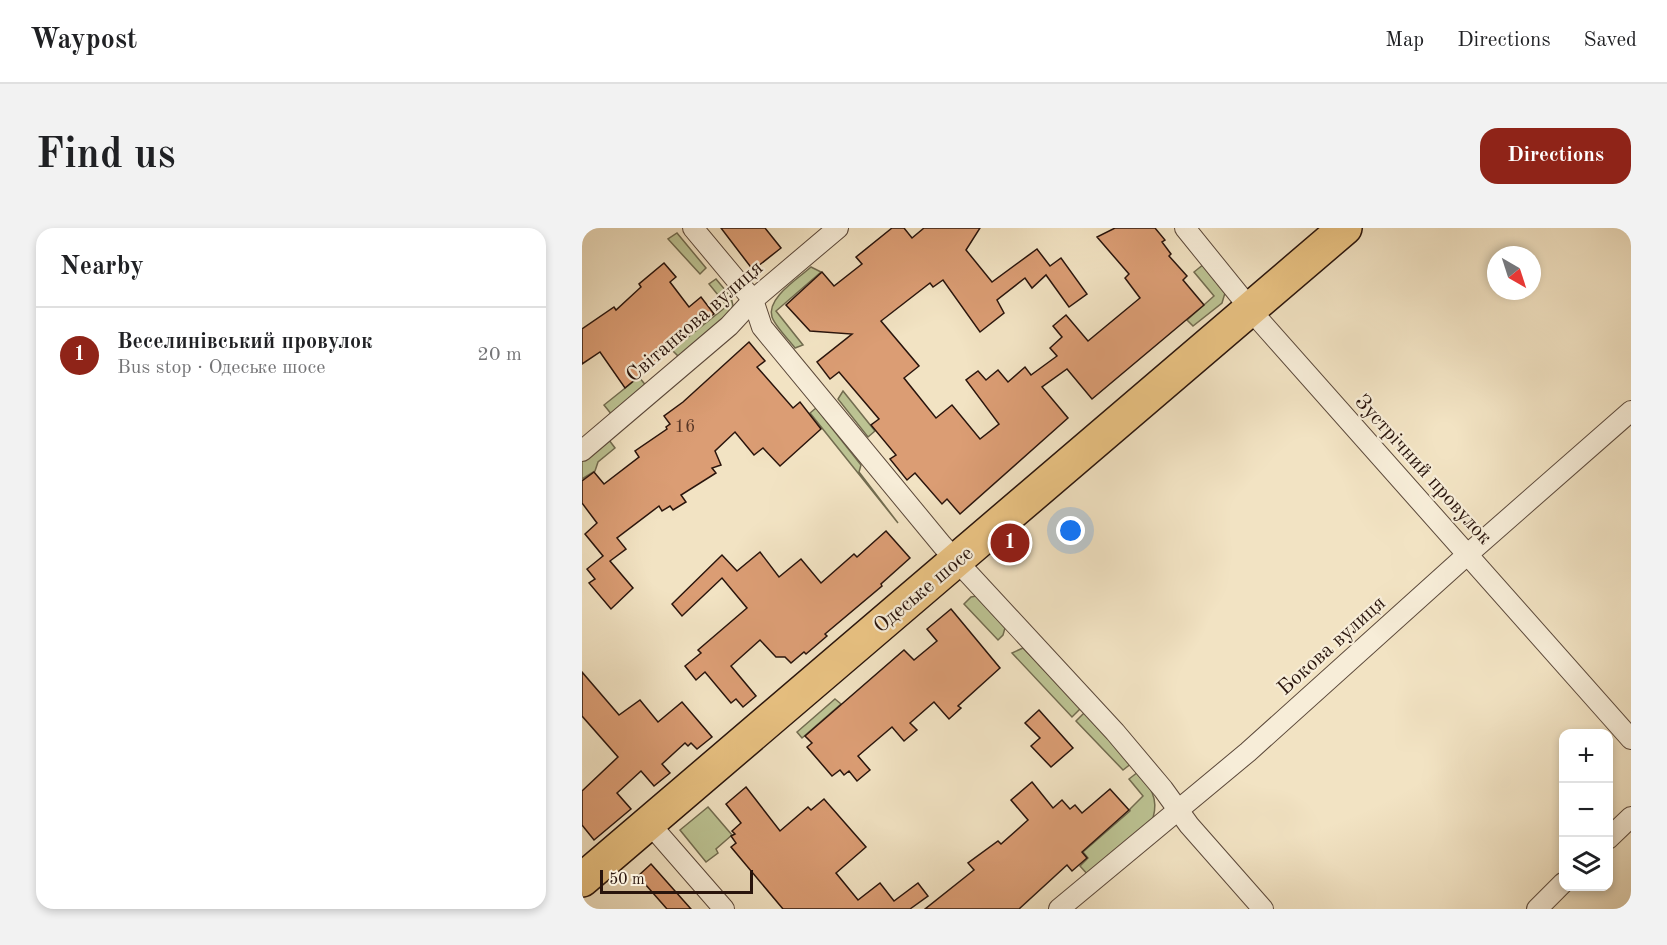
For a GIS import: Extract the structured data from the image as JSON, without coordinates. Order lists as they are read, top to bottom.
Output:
{
  "streets": {
    "highway": ["Одеське шосе"],
    "street": ["Світанкова вулиця", "Зустрічний провулок", "Бокова вулиця"]
  },
  "crossings": [
    ["Зустрічний провулок", "Одеське шосе"],
    ["Зустрічний провулок", "Бокова вулиця"]
  ],
  "house_numbers": ["16"],
  "scale_bar": "50 m",
  "north": "bottom right",
  "page": {
    "header": "Waypost",
    "nav": ["Map", "Directions", "Saved"],
    "buttons": "Directions",
    "title": "Find us",
    "heading": "Nearby",
    "list": [
      {
        "mark": "1",
        "name": "Веселинівський провулок",
        "note": "Bus stop · Одеське шосе",
        "value": "20 m"
      }
    ],
    "pins": "1",
    "map_buttons": ["+", "−"],
    "scale": "50 m"
  }
}
